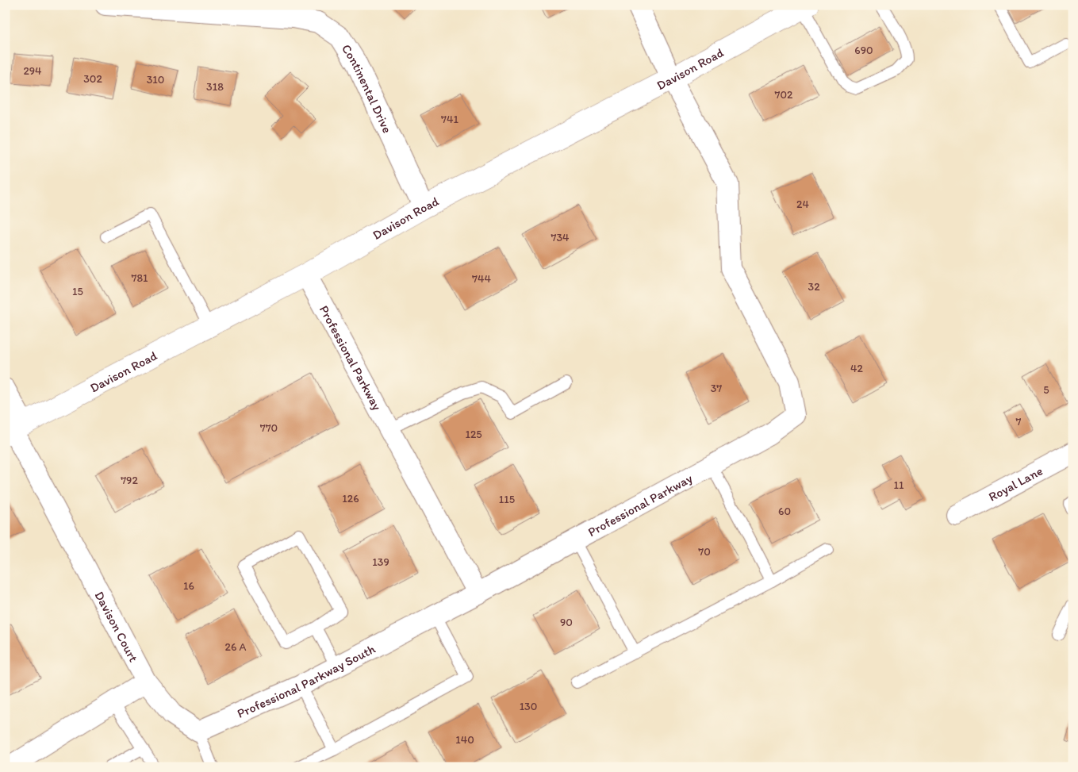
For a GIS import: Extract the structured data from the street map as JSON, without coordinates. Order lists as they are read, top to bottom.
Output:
{
  "streets": {
    "street": [
      "Davison Road",
      "Continental Drive",
      "Professional Parkway",
      "Royal Lane",
      "Davison Court",
      "Professional Parkway South"
    ]
  },
  "crossings": [
    ["Davison Road", "Continental Drive"],
    ["Davison Road", "Professional Parkway"],
    ["Davison Road", "Davison Court"],
    ["Professional Parkway", "Professional Parkway South"]
  ],
  "house_numbers": [
    "690",
    "294",
    "302",
    "310",
    "318",
    "702",
    "741",
    "24",
    "734",
    "781",
    "744",
    "32",
    "15",
    "42",
    "37",
    "5",
    "7",
    "770",
    "125",
    "792",
    "11",
    "126",
    "115",
    "60",
    "70",
    "139",
    "16",
    "90",
    "26 A",
    "130",
    "140"
  ]
}
